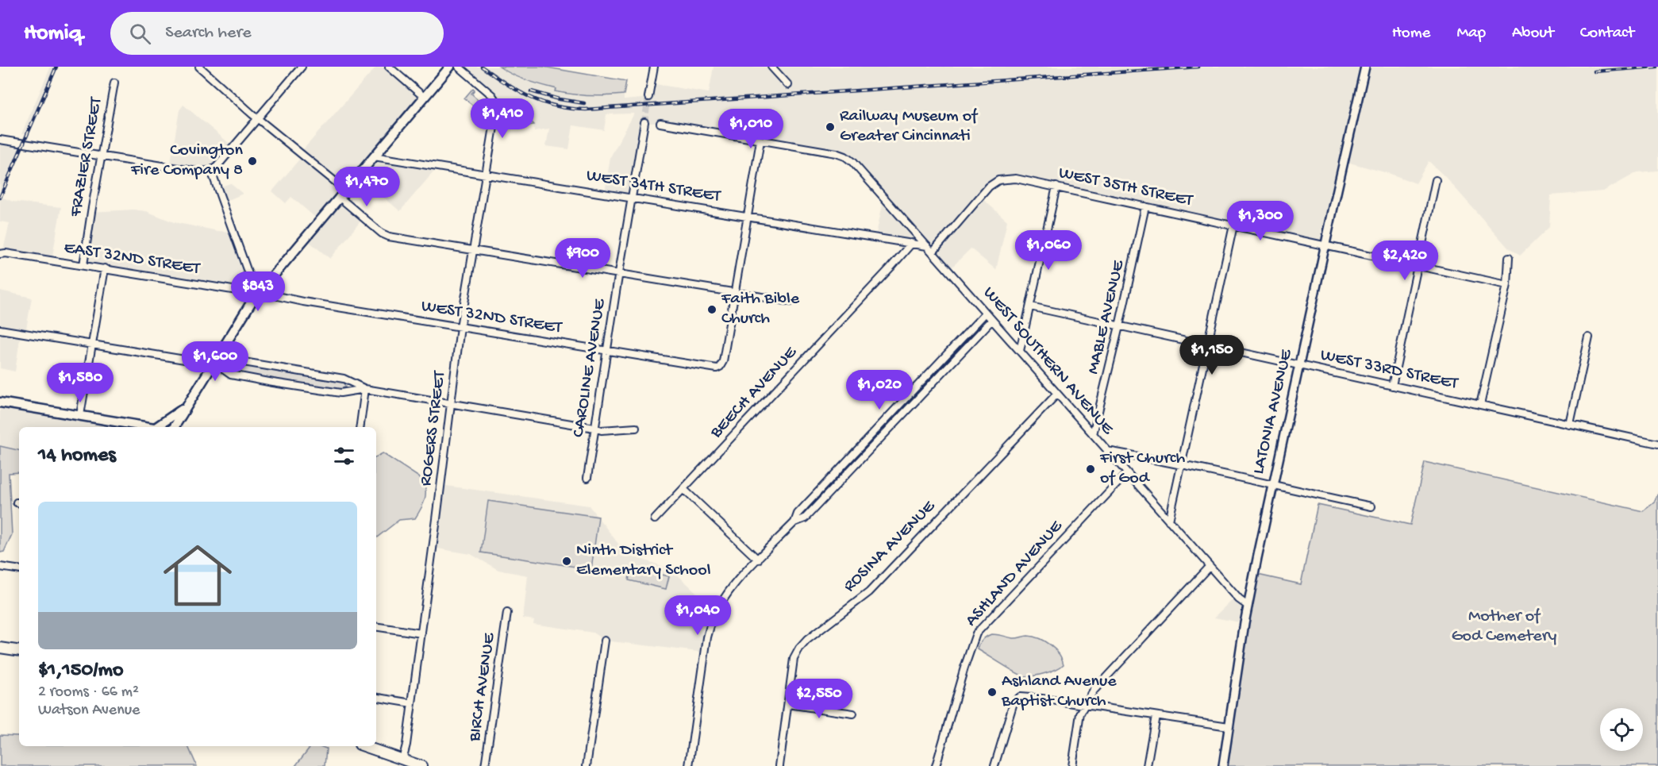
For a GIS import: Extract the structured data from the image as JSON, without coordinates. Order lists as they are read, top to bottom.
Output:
{
  "streets": {
    "street": [
      "FRAZIER STREET",
      "WEST 34TH STREET",
      "WEST 35TH STREET",
      "EAST 32ND STREET",
      "WEST 32ND STREET",
      "MABLE AVENUE",
      "WEST SOUTHERN AVENUE",
      "CAROLINE AVENUE",
      "WEST 33RD STREET",
      "BEECH AVENUE",
      "LATONIA AVENUE",
      "ROGERS STREET",
      "ROSINA AVENUE",
      "ASHLAND AVENUE",
      "BIRCH AVENUE"
    ]
  },
  "crossings": [
    ["FRAZIER STREET", "EAST 32ND STREET"],
    ["WEST 34TH STREET", "WEST SOUTHERN AVENUE"],
    ["WEST 34TH STREET", "CAROLINE AVENUE"],
    ["WEST 34TH STREET", "BEECH AVENUE"],
    ["WEST 34TH STREET", "ROGERS STREET"],
    ["WEST 35TH STREET", "MABLE AVENUE"],
    ["WEST 35TH STREET", "WEST SOUTHERN AVENUE"],
    ["WEST 35TH STREET", "LATONIA AVENUE"],
    ["EAST 32ND STREET", "WEST 32ND STREET"],
    ["WEST 32ND STREET", "CAROLINE AVENUE"],
    ["WEST 32ND STREET", "ROGERS STREET"],
    ["MABLE AVENUE", "WEST SOUTHERN AVENUE"],
    ["MABLE AVENUE", "WEST 33RD STREET"],
    ["WEST SOUTHERN AVENUE", "LATONIA AVENUE"],
    ["WEST SOUTHERN AVENUE", "ROSINA AVENUE"],
    ["WEST SOUTHERN AVENUE", "ASHLAND AVENUE"],
    ["WEST 33RD STREET", "LATONIA AVENUE"]
  ],
  "parks": ["Mother of God Cemetery"],
  "places": [
    "Railway Museum of Greater Cincinnati",
    "Covington Fire Company 8",
    "Faith Bible Church",
    "First Church of God",
    "Ninth District Elementary School",
    "Ashland Avenue Baptist Church"
  ],
  "page": {
    "header": "Homiq",
    "search": "Search here",
    "nav": [
      "Home",
      "Map",
      "About",
      "Contact"
    ],
    "price": [
      "$1,410",
      "$1,010",
      "$1,470",
      "$1,300",
      "$1,060",
      "$900",
      "$2,420",
      "$843",
      "$1,150",
      "$1,600",
      "$1,580",
      "$1,020",
      "$1,040",
      "$2,550"
    ],
    "heading": "14 homes",
    "list": [
      {
        "name": "$1,150/mo",
        "note": "2 rooms · 66 m² · Watson Avenue"
      }
    ]
  }
}
